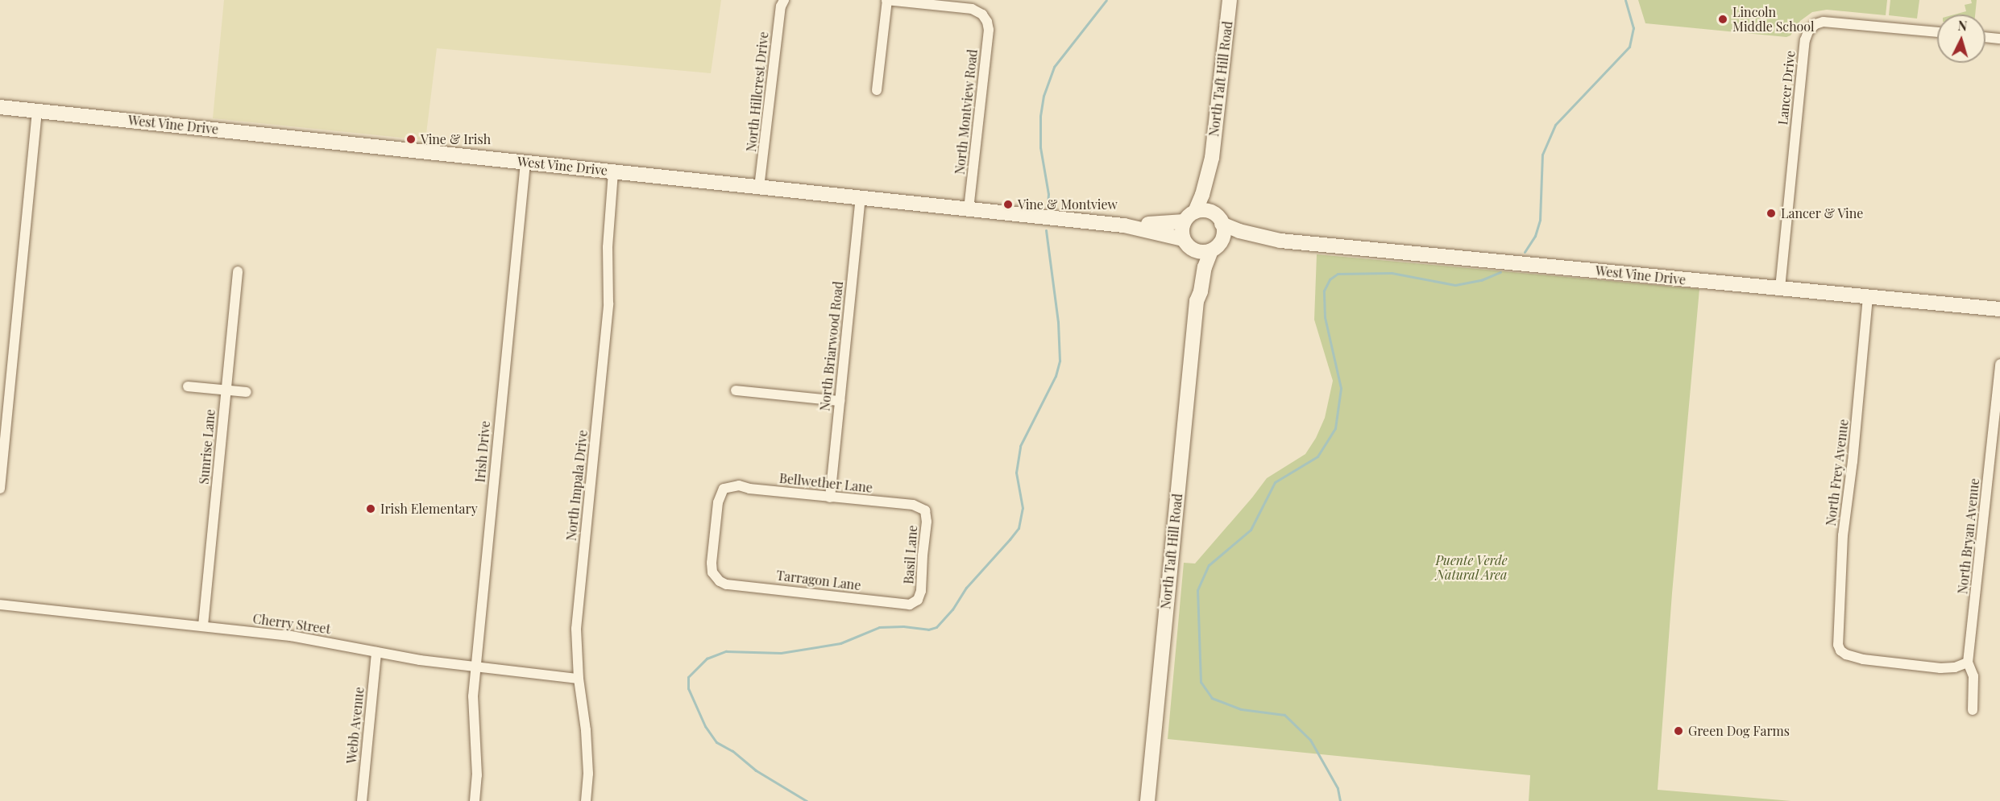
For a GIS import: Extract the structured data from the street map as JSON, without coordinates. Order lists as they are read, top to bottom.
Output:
{
  "streets": {
    "street": [
      "North Taft Hill Road",
      "Lancer Drive",
      "North Hillcrest Drive",
      "North Montview Road",
      "West Vine Drive",
      "North Briarwood Road",
      "Sunrise Lane",
      "Irish Drive",
      "North Frey Avenue",
      "Bellwether Lane",
      "North Impala Drive",
      "North Bryan Avenue",
      "Basil Lane",
      "Tarragon Lane",
      "Cherry Street",
      "Webb Avenue"
    ]
  },
  "crossings": [
    ["North Taft Hill Road", "West Vine Drive"],
    ["Lancer Drive", "West Vine Drive"],
    ["North Hillcrest Drive", "West Vine Drive"],
    ["North Montview Road", "West Vine Drive"],
    ["West Vine Drive", "North Briarwood Road"],
    ["West Vine Drive", "Irish Drive"],
    ["West Vine Drive", "North Frey Avenue"],
    ["West Vine Drive", "North Impala Drive"],
    ["North Briarwood Road", "Bellwether Lane"],
    ["Sunrise Lane", "Cherry Street"],
    ["Irish Drive", "Cherry Street"],
    ["North Frey Avenue", "North Bryan Avenue"],
    ["Bellwether Lane", "Basil Lane"],
    ["Bellwether Lane", "Tarragon Lane"],
    ["North Impala Drive", "Cherry Street"],
    ["Basil Lane", "Tarragon Lane"],
    ["Cherry Street", "Webb Avenue"]
  ],
  "parks": ["Puente Verde Natural Area"],
  "places": [
    "Lincoln Middle School",
    "Vine & Irish",
    "Vine & Montview",
    "Lancer & Vine",
    "Irish Elementary",
    "Green Dog Farms"
  ],
  "north": "top"
}
